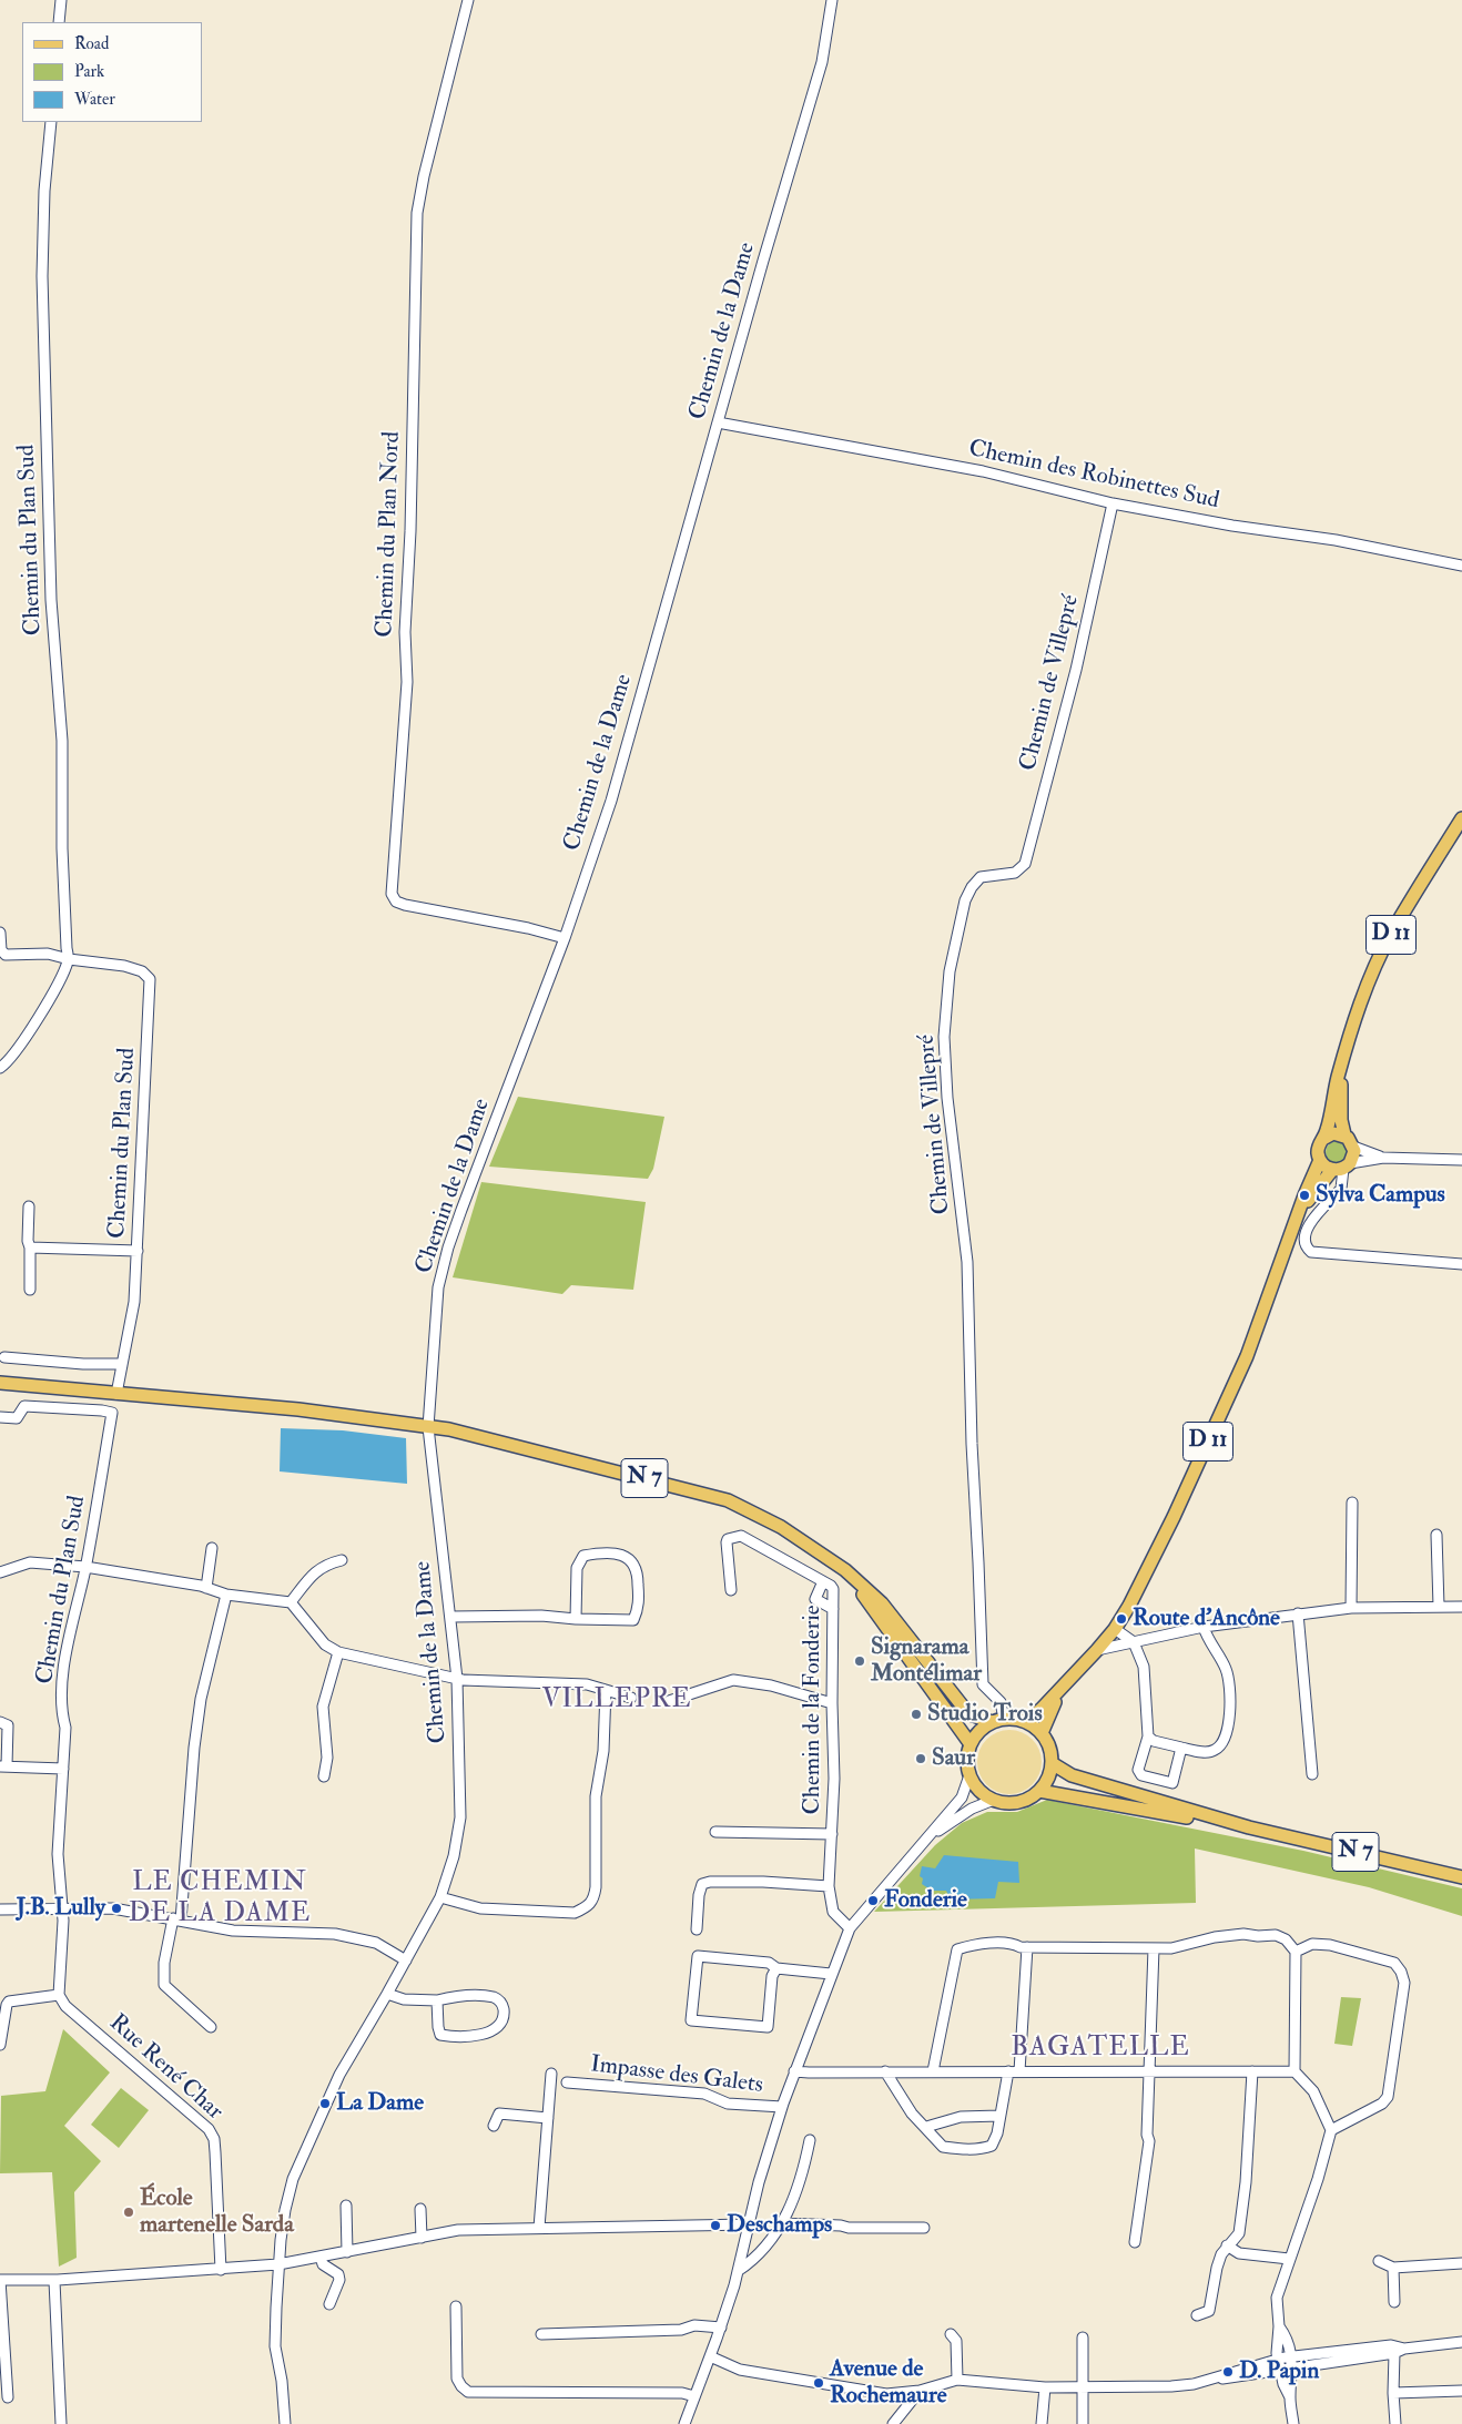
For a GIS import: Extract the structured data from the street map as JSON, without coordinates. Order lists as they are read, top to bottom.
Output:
{
  "streets": {
    "main road": ["D 11", "N 7"],
    "street": [
      "Chemin de la Dame",
      "Chemin des Robinettes Sud",
      "Chemin du Plan Nord",
      "Chemin du Plan Sud",
      "Chemin de Villepré",
      "Chemin de la Fonderie",
      "Rue René Char",
      "Impasse des Galets"
    ]
  },
  "crossings": [
    ["Chemin de la Dame", "Chemin des Robinettes Sud"],
    ["Chemin de la Dame", "Chemin du Plan Nord"],
    ["Chemin de la Dame", "N 7"],
    ["Chemin des Robinettes Sud", "Chemin de Villepré"],
    ["Chemin du Plan Sud", "N 7"],
    ["Chemin de Villepré", "D 11"],
    ["Chemin de Villepré", "N 7"],
    ["D 11", "N 7"]
  ],
  "districts": ["VILLEPRE", "LE CHEMIN DE LA DAME", "BAGATELLE"],
  "places": [
    "Sylva Campus",
    "Route d'Ancône",
    "Signarama Montélimar",
    "Studio Trois",
    "Saur",
    "Fonderie",
    "J.B. Lully",
    "La Dame",
    "École martenelle Sarda",
    "Deschamps",
    "D. Papin",
    "Avenue de Rochemaure"
  ],
  "legend": ["Road", "Park", "Water"]
}
